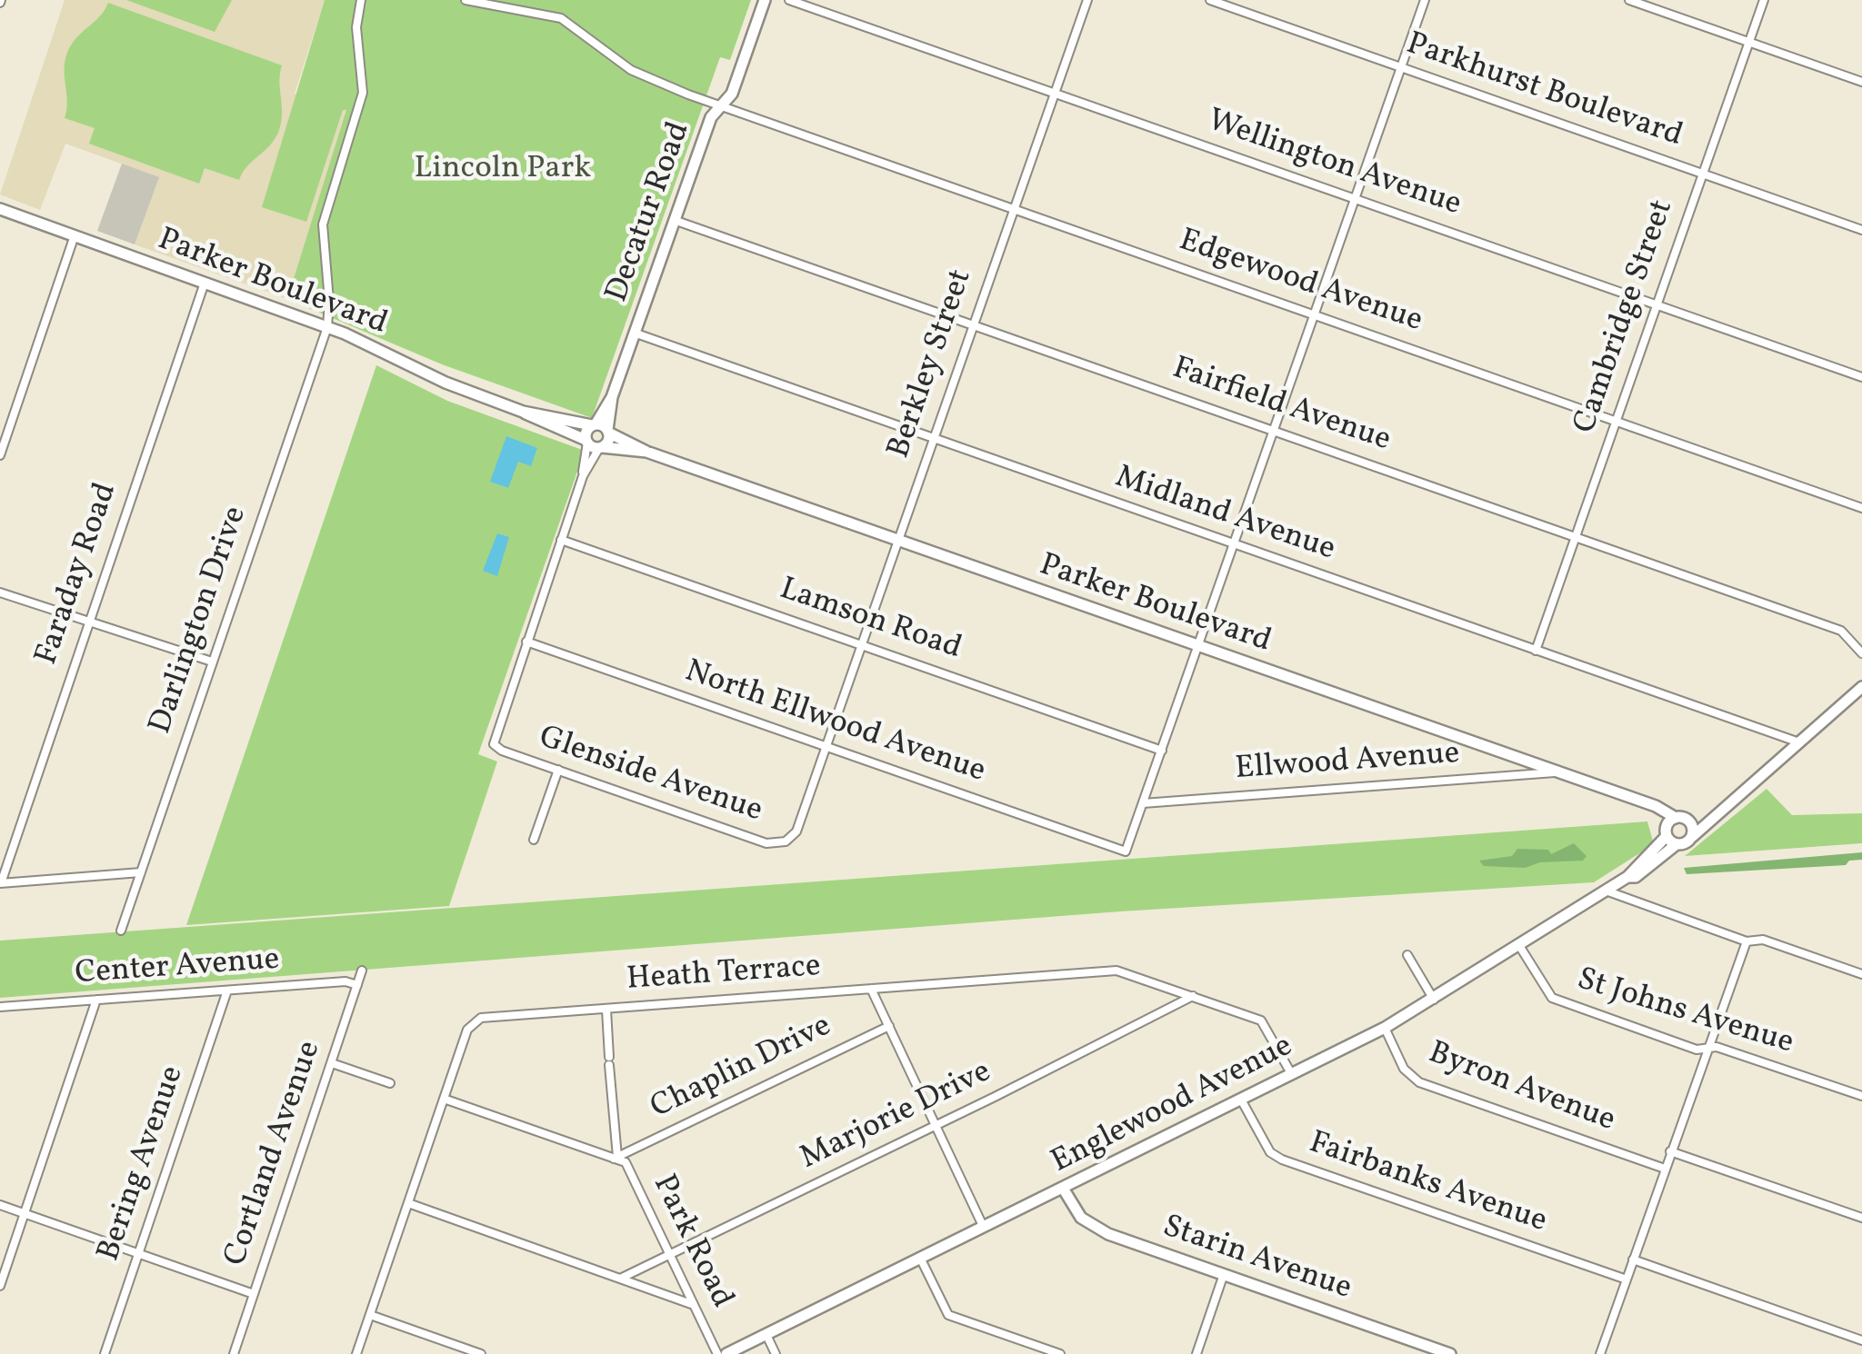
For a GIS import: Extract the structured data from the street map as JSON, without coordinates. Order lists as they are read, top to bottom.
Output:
{
  "streets": {
    "street": [
      "Parkhurst Boulevard",
      "Wellington Avenue",
      "Decatur Road",
      "Edgewood Avenue",
      "Parker Boulevard",
      "Cambridge Street",
      "Berkley Street",
      "Fairfield Avenue",
      "Midland Avenue",
      "Faraday Road",
      "Darlington Drive",
      "Lamson Road",
      "North Ellwood Avenue",
      "Ellwood Avenue",
      "Glenside Avenue",
      "Center Avenue",
      "Heath Terrace",
      "St Johns Avenue",
      "Chaplin Drive",
      "Byron Avenue",
      "Englewood Avenue",
      "Marjorie Drive",
      "Cortland Avenue",
      "Bering Avenue",
      "Fairbanks Avenue",
      "Park Road",
      "Starin Avenue"
    ]
  },
  "crossings": [
    ["Parkhurst Boulevard", "Cambridge Street"],
    ["Wellington Avenue", "Cambridge Street"],
    ["Wellington Avenue", "Berkley Street"],
    ["Decatur Road", "Edgewood Avenue"],
    ["Decatur Road", "Parker Boulevard"],
    ["Decatur Road", "Fairfield Avenue"],
    ["Decatur Road", "Midland Avenue"],
    ["Edgewood Avenue", "Cambridge Street"],
    ["Edgewood Avenue", "Berkley Street"],
    ["Parker Boulevard", "Berkley Street"],
    ["Parker Boulevard", "Faraday Road"],
    ["Parker Boulevard", "Darlington Drive"],
    ["Parker Boulevard", "Ellwood Avenue"],
    ["Parker Boulevard", "Englewood Avenue"],
    ["Cambridge Street", "Fairfield Avenue"],
    ["Cambridge Street", "Midland Avenue"],
    ["Berkley Street", "Fairfield Avenue"],
    ["Berkley Street", "Midland Avenue"],
    ["Berkley Street", "Lamson Road"],
    ["Berkley Street", "North Ellwood Avenue"],
    ["Berkley Street", "Glenside Avenue"],
    ["Midland Avenue", "Englewood Avenue"],
    ["North Ellwood Avenue", "Ellwood Avenue"],
    ["North Ellwood Avenue", "Glenside Avenue"],
    ["Center Avenue", "Cortland Avenue"],
    ["Center Avenue", "Bering Avenue"],
    ["Heath Terrace", "Englewood Avenue"],
    ["Heath Terrace", "Marjorie Drive"],
    ["Heath Terrace", "Park Road"],
    ["St Johns Avenue", "Englewood Avenue"],
    ["Chaplin Drive", "Park Road"],
    ["Byron Avenue", "Englewood Avenue"],
    ["Englewood Avenue", "Fairbanks Avenue"],
    ["Englewood Avenue", "Starin Avenue"],
    ["Marjorie Drive", "Park Road"]
  ],
  "parks": ["Lincoln Park"]
}
